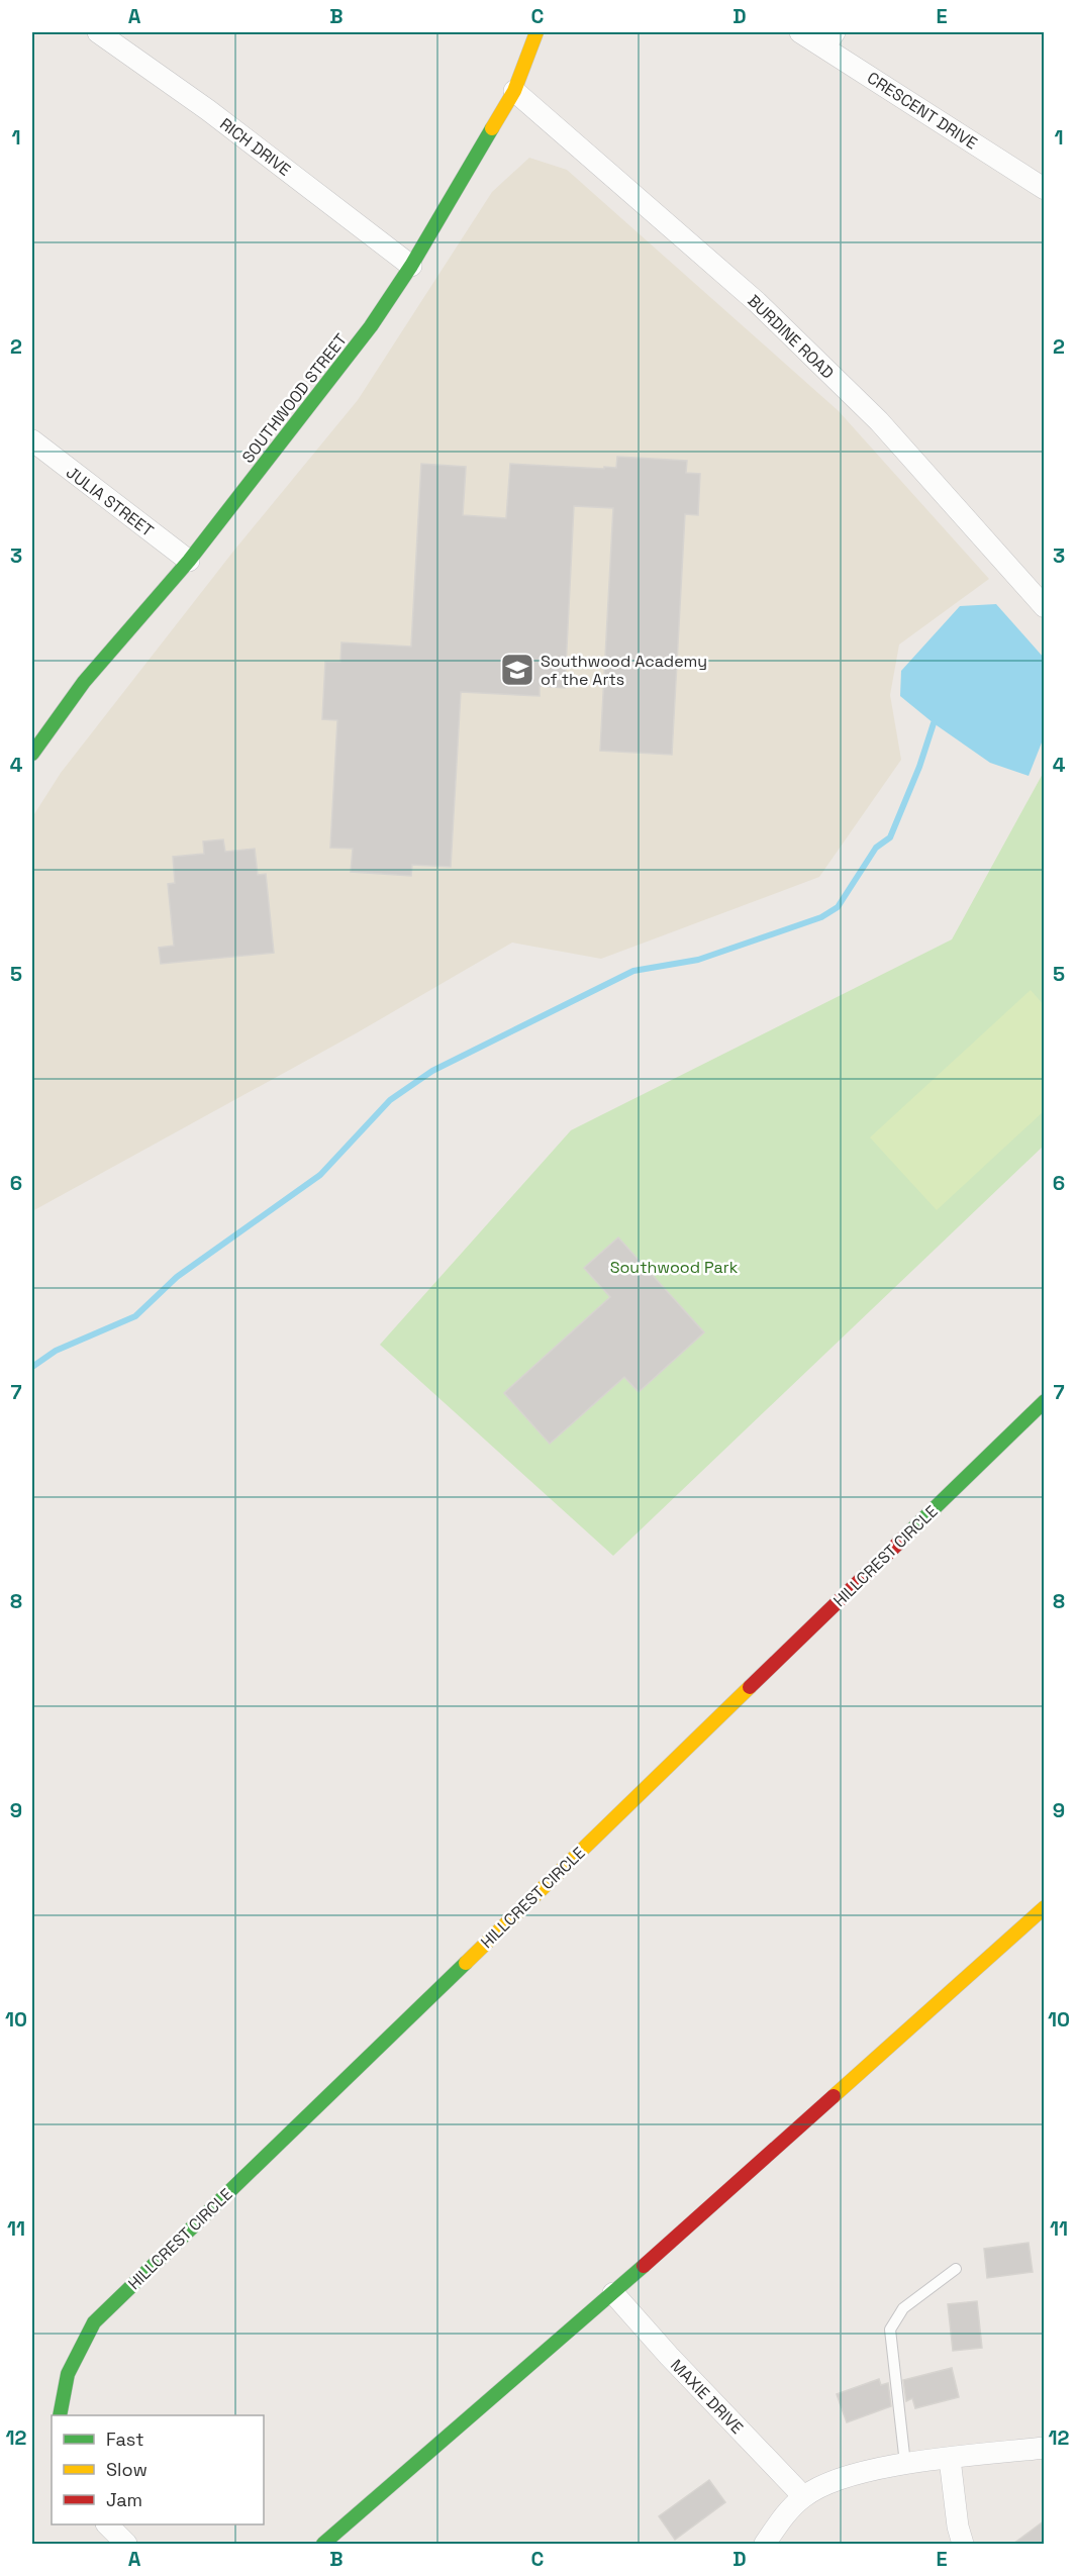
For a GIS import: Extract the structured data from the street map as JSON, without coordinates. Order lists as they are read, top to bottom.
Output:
{
  "streets": {
    "street": [
      "CRESCENT DRIVE",
      "RICH DRIVE",
      "BURDINE ROAD",
      "SOUTHWOOD STREET",
      "JULIA STREET",
      "HILLCREST CIRCLE",
      "MAXIE DRIVE"
    ]
  },
  "crossings": [
    ["RICH DRIVE", "SOUTHWOOD STREET"],
    ["BURDINE ROAD", "SOUTHWOOD STREET"],
    ["SOUTHWOOD STREET", "JULIA STREET"]
  ],
  "parks": ["Southwood Park"],
  "places": {
    "school or university": ["Southwood Academy of the Arts"]
  },
  "legend": ["Fast", "Slow", "Jam"],
  "grid": {
    "columns": [
      "A",
      "B",
      "C",
      "D",
      "E"
    ],
    "rows": [
      "1",
      "2",
      "3",
      "4",
      "5",
      "6",
      "7",
      "8",
      "9",
      "10",
      "11",
      "12"
    ]
  }
}
